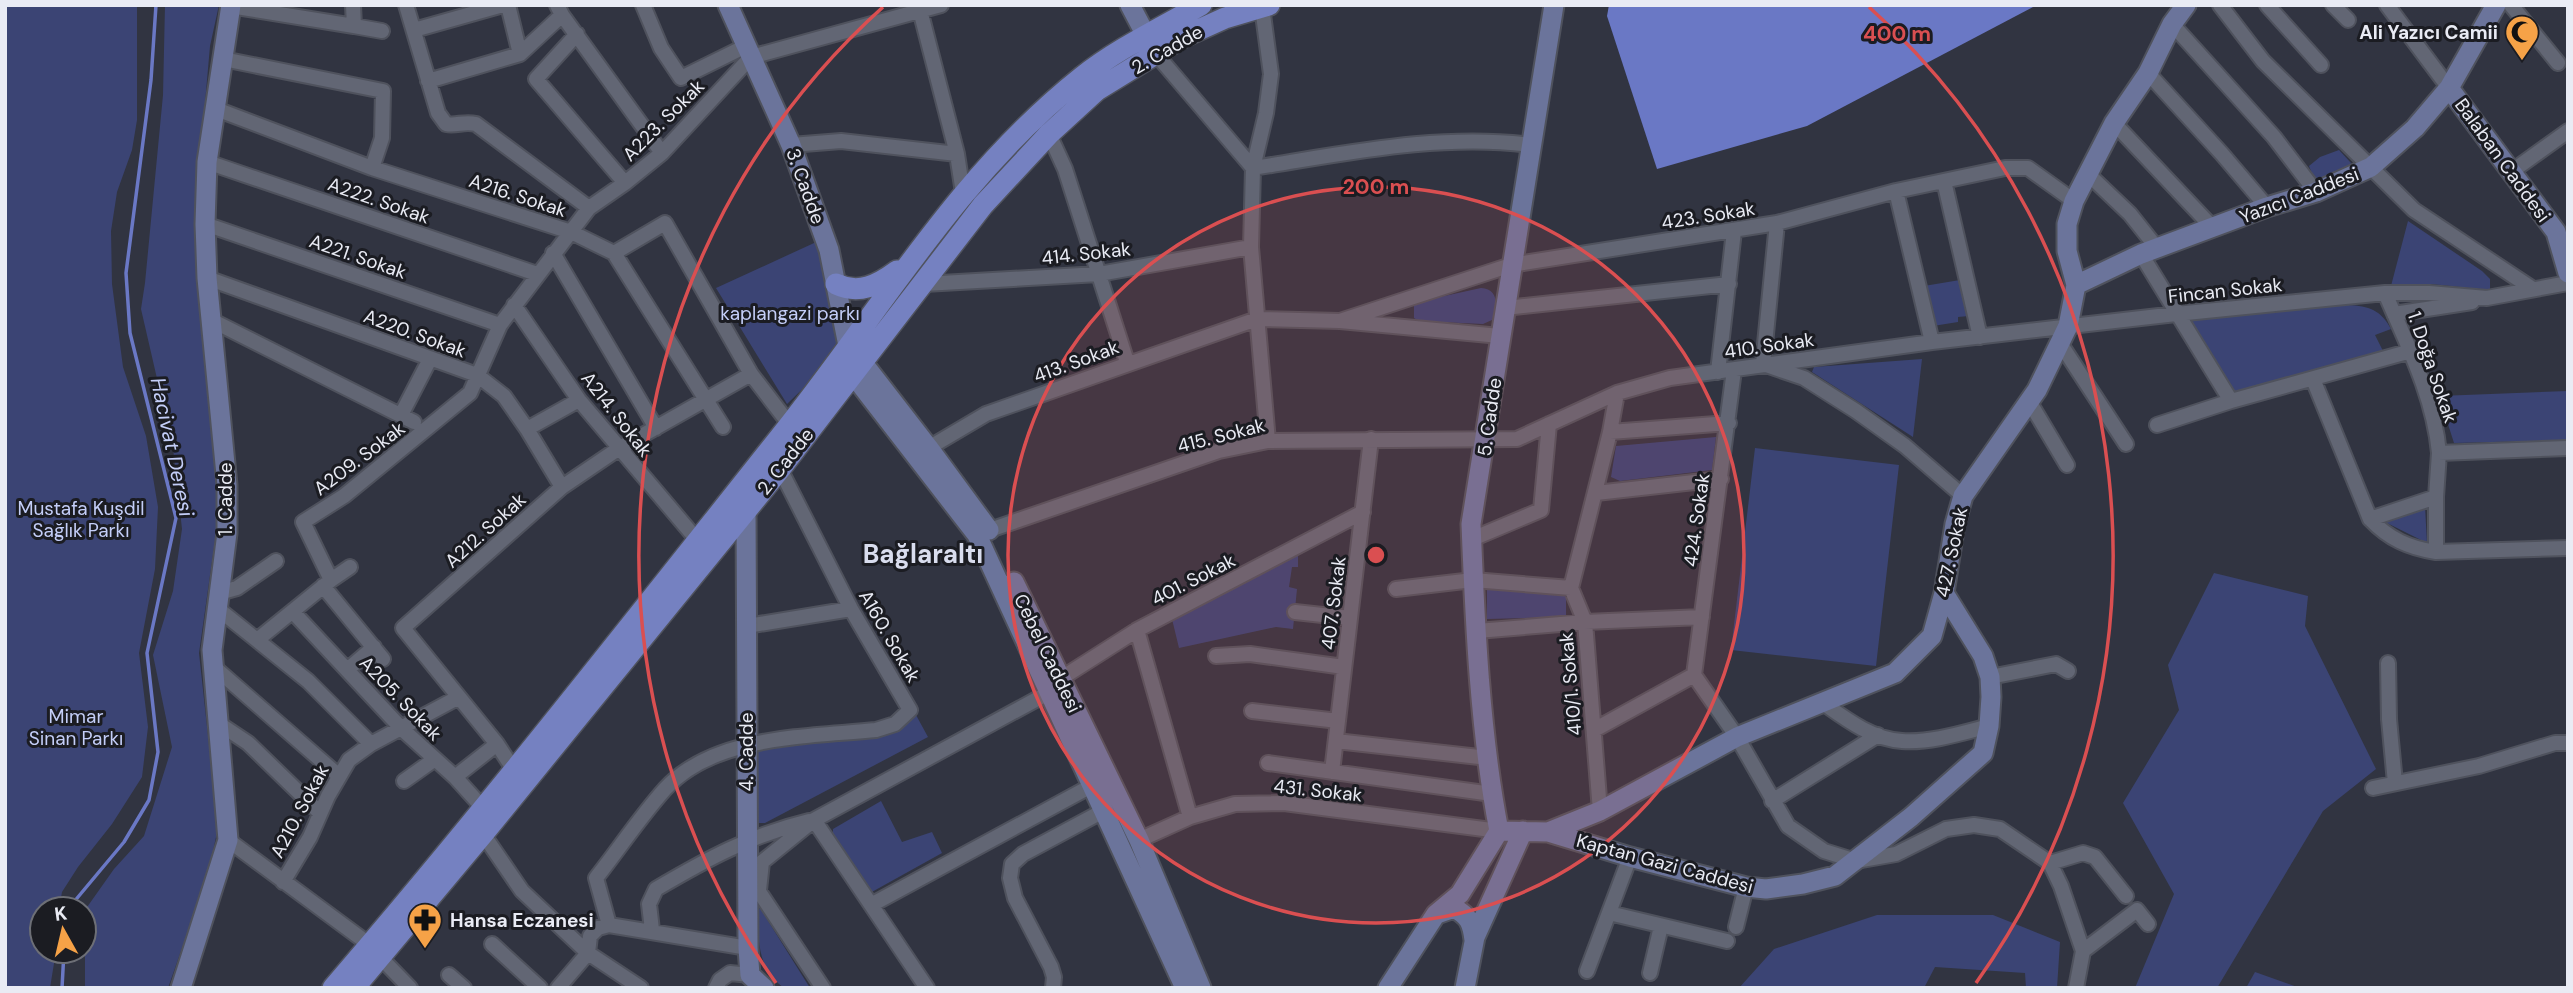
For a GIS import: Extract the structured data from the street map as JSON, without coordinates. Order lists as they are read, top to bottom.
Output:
{
  "streets": {
    "main road": [
      "2. Cadde",
      "Balaban Caddesi",
      "3. Cadde",
      "Yazıcı Caddesi",
      "5. Cadde",
      "1. Cadde",
      "427. Sokak",
      "Cebel Caddesi",
      "4. Cadde",
      "Kaptan Gazi Caddesi"
    ],
    "street": [
      "A223. Sokak",
      "A216. Sokak",
      "A222. Sokak",
      "423. Sokak",
      "414. Sokak",
      "A221. Sokak",
      "Fincan Sokak",
      "A220. Sokak",
      "410. Sokak",
      "413. Sokak",
      "1. Doğa Sokak",
      "A214. Sokak",
      "415. Sokak",
      "A209. Sokak",
      "424. Sokak",
      "A212. Sokak",
      "401. Sokak",
      "407. Sokak",
      "A160. Sokak",
      "410/1. Sokak",
      "A205. Sokak",
      "431. Sokak",
      "A210. Sokak"
    ]
  },
  "crossings": [
    ["2. Cadde", "3. Cadde"],
    ["2. Cadde", "414. Sokak"],
    ["2. Cadde", "A214. Sokak"],
    ["2. Cadde", "A212. Sokak"],
    ["2. Cadde", "A160. Sokak"],
    ["2. Cadde", "Cebel Caddesi"],
    ["2. Cadde", "A205. Sokak"],
    ["2. Cadde", "4. Cadde"],
    ["A223. Sokak", "3. Cadde"],
    ["A223. Sokak", "A216. Sokak"],
    ["A223. Sokak", "A222. Sokak"],
    ["A223. Sokak", "A221. Sokak"],
    ["A223. Sokak", "A220. Sokak"],
    ["A223. Sokak", "A214. Sokak"],
    ["A223. Sokak", "A209. Sokak"],
    ["Balaban Caddesi", "Yazıcı Caddesi"],
    ["3. Cadde", "Cebel Caddesi"],
    ["A216. Sokak", "1. Cadde"],
    ["Yazıcı Caddesi", "427. Sokak"],
    ["A222. Sokak", "1. Cadde"],
    ["423. Sokak", "413. Sokak"],
    ["423. Sokak", "5. Cadde"],
    ["423. Sokak", "427. Sokak"],
    ["A221. Sokak", "1. Cadde"],
    ["Fincan Sokak", "410. Sokak"],
    ["Fincan Sokak", "1. Doğa Sokak"],
    ["Fincan Sokak", "427. Sokak"],
    ["A220. Sokak", "A209. Sokak"],
    ["A220. Sokak", "1. Cadde"],
    ["A220. Sokak", "A212. Sokak"],
    ["410. Sokak", "5. Cadde"],
    ["410. Sokak", "415. Sokak"],
    ["410. Sokak", "424. Sokak"],
    ["410. Sokak", "427. Sokak"],
    ["413. Sokak", "5. Cadde"],
    ["413. Sokak", "Cebel Caddesi"],
    ["A214. Sokak", "A212. Sokak"],
    ["5. Cadde", "415. Sokak"],
    ["5. Cadde", "427. Sokak"],
    ["5. Cadde", "431. Sokak"],
    ["415. Sokak", "407. Sokak"],
    ["415. Sokak", "Cebel Caddesi"],
    ["A212. Sokak", "A210. Sokak"],
    ["427. Sokak", "410/1. Sokak"],
    ["427. Sokak", "431. Sokak"],
    ["427. Sokak", "Kaptan Gazi Caddesi"],
    ["401. Sokak", "407. Sokak"],
    ["401. Sokak", "Cebel Caddesi"],
    ["A160. Sokak", "4. Cadde"],
    ["Cebel Caddesi", "431. Sokak"],
    ["A205. Sokak", "A210. Sokak"]
  ],
  "districts": ["Bağlaraltı"],
  "water": ["Hacivat Deresi"],
  "parks": ["kaplangazi parkı", "Mustafa Kuşdil Sağlık Parkı", "Mimar Sinan Parkı"],
  "places": {
    "mosque": ["Ali Yazıcı Camii"],
    "pharmacy": ["Hansa Eczanesi"]
  },
  "north": "top",
  "rings": ["400 m", "200 m"]
}
